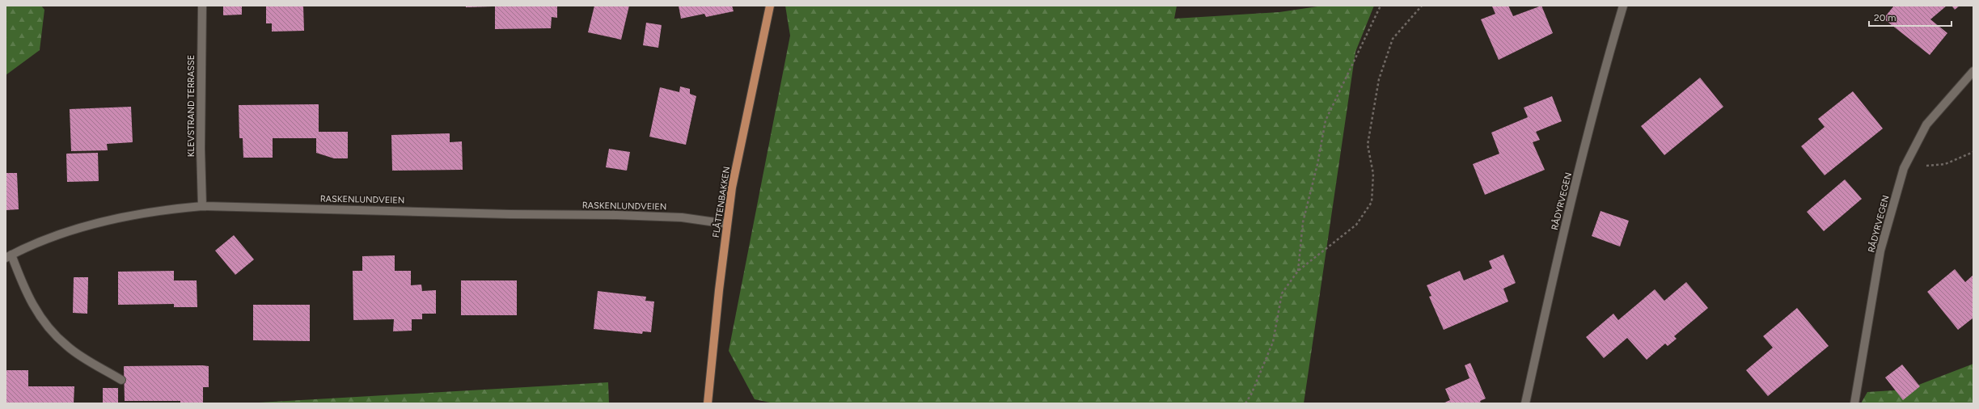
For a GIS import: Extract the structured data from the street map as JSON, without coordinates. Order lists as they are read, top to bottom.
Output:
{
  "streets": {
    "main road": ["FLÅTTENBAKKEN"],
    "street": ["KLEVSTRAND TERRASSE", "RASKENLUNDVEIEN", "RÅDYRVEGEN"]
  },
  "crossings": [
    ["KLEVSTRAND TERRASSE", "RASKENLUNDVEIEN"],
    ["RASKENLUNDVEIEN", "FLÅTTENBAKKEN"]
  ],
  "scale_bar": "20 m"
}
